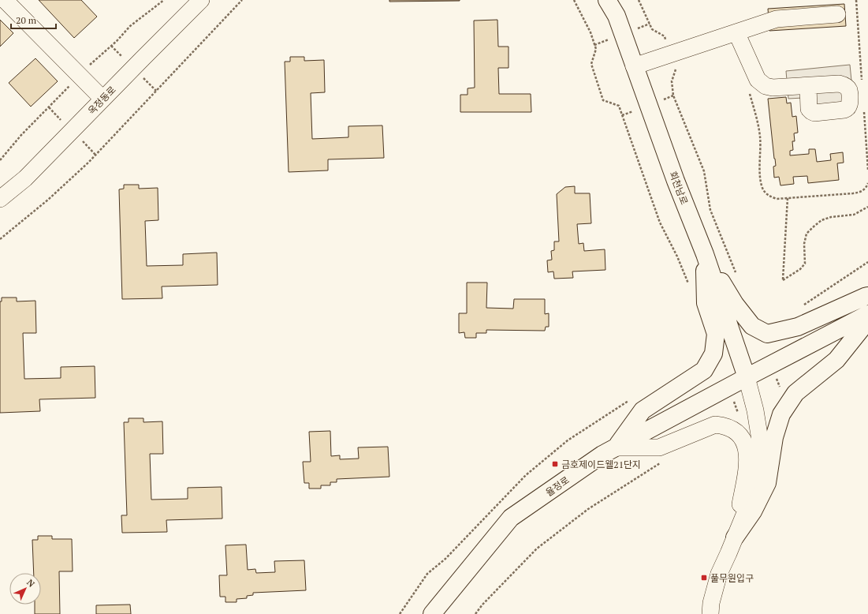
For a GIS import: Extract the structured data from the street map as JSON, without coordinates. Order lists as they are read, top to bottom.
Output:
{
  "streets": {
    "main road": ["회천남로", "율정로"],
    "street": ["옥정동로"]
  },
  "crossings": [
    ["회천남로", "율정로"]
  ],
  "places": {
    "transit": ["금호제이드웰21단지", "풀무원입구"]
  },
  "scale_bar": "20 m",
  "north": "top right"
}
